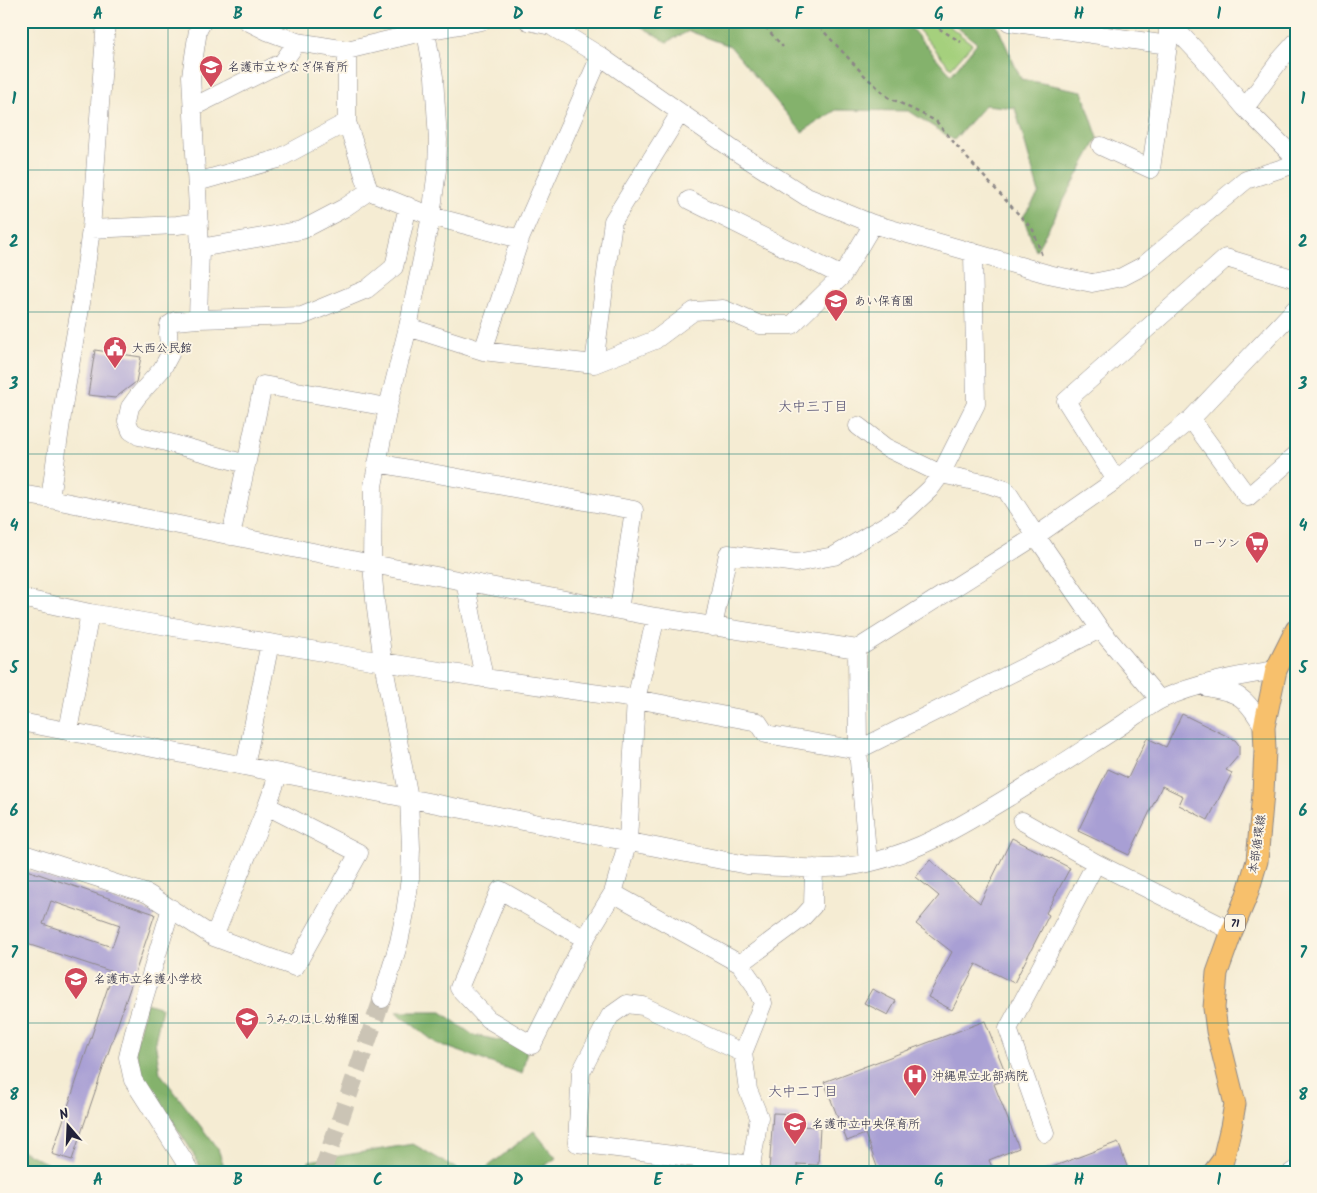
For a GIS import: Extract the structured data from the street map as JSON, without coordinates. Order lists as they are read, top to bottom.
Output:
{
  "streets": {
    "main road": ["本部循環線", "71"]
  },
  "districts": ["大中三丁目", "大中二丁目"],
  "places": {
    "school or university": [
      "名護市立やなぎ保育所",
      "あい保育園",
      "名護市立名護小学校",
      "うみのほし幼稚園",
      "名護市立中央保育所"
    ],
    "public building": ["大西公民館"],
    "supermarket": ["ローソン"],
    "hospital": ["沖縄県立北部病院"]
  },
  "north": "top",
  "grid": {
    "columns": [
      "A",
      "B",
      "C",
      "D",
      "E",
      "F",
      "G",
      "H",
      "I"
    ],
    "rows": [
      "1",
      "2",
      "3",
      "4",
      "5",
      "6",
      "7",
      "8"
    ]
  }
}
